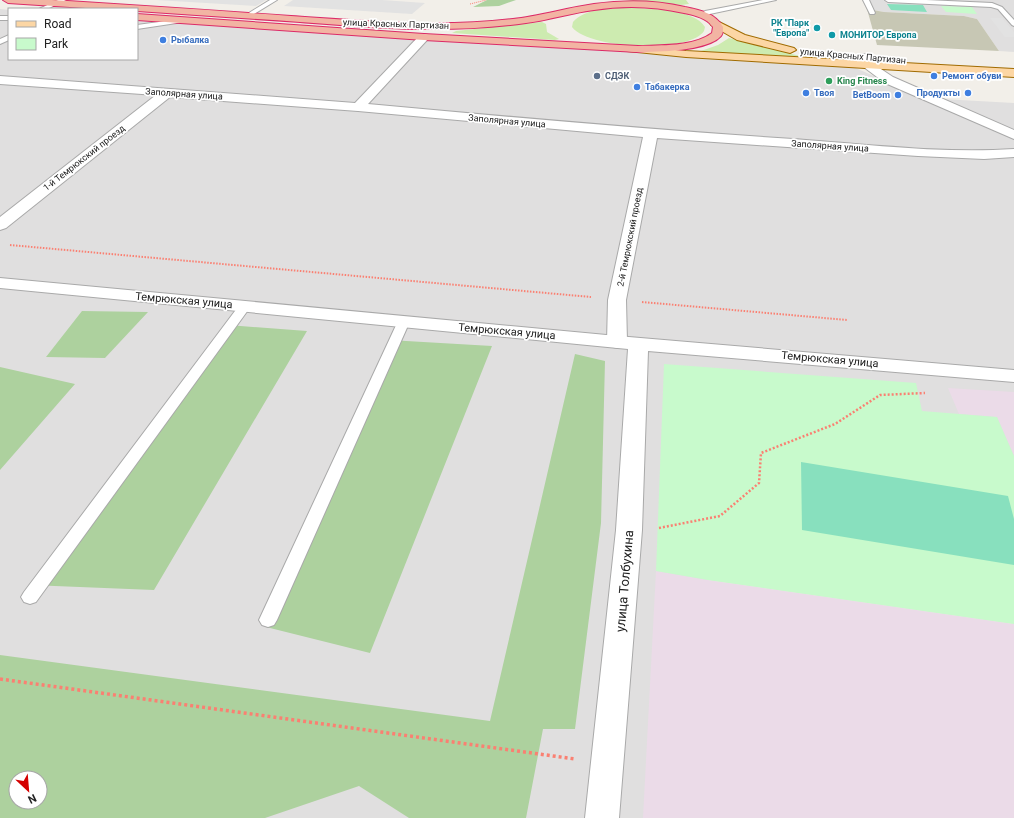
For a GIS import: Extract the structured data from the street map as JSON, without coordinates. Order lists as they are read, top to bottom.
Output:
{
  "streets": {
    "highway": ["улица Красных Партизан"],
    "street": [
      "Заполярная улица",
      "1-й Темрюкский проезд",
      "2-й Темрюкский проезд",
      "Темрюкская улица",
      "улица Толбухина"
    ]
  },
  "crossings": [
    ["Заполярная улица", "1-й Темрюкский проезд"],
    ["Заполярная улица", "2-й Темрюкский проезд"],
    ["2-й Темрюкский проезд", "Темрюкская улица"],
    ["2-й Темрюкский проезд", "улица Толбухина"],
    ["Темрюкская улица", "улица Толбухина"]
  ],
  "places": [
    "РК \"Парк \"Европа\"",
    "МОНИТОР Европа",
    "Рыбалка",
    "СДЭК",
    "Ремонт обуви",
    "King Fitness",
    "Табакерка",
    "Твоя",
    "Продукты",
    "BetBoom"
  ],
  "legend": ["Road", "Park"],
  "north": "bottom right"
}
